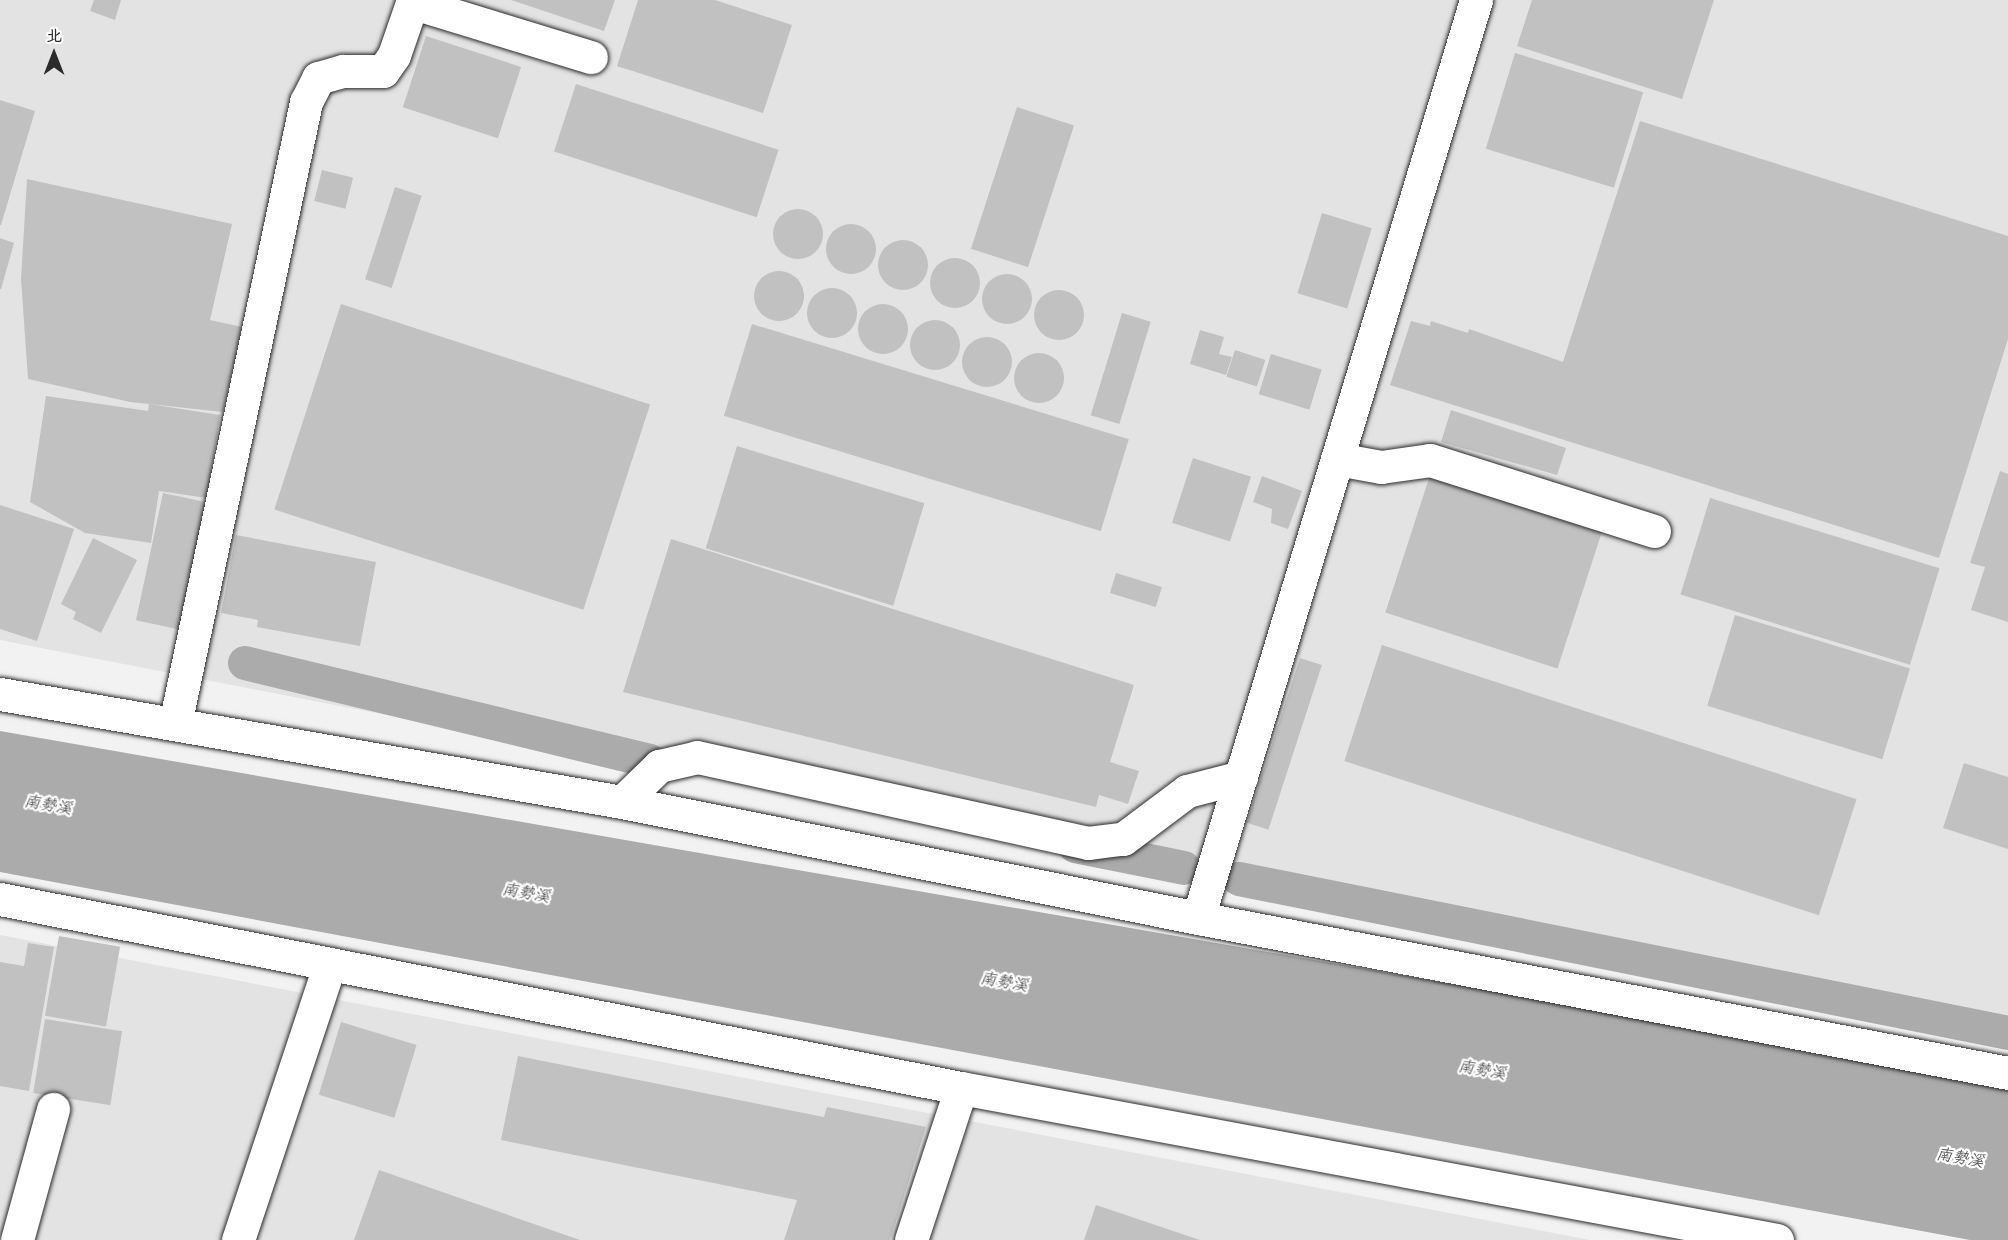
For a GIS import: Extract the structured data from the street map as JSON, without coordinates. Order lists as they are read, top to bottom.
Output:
{
  "water": ["南勢溪"],
  "north": "top"
}
